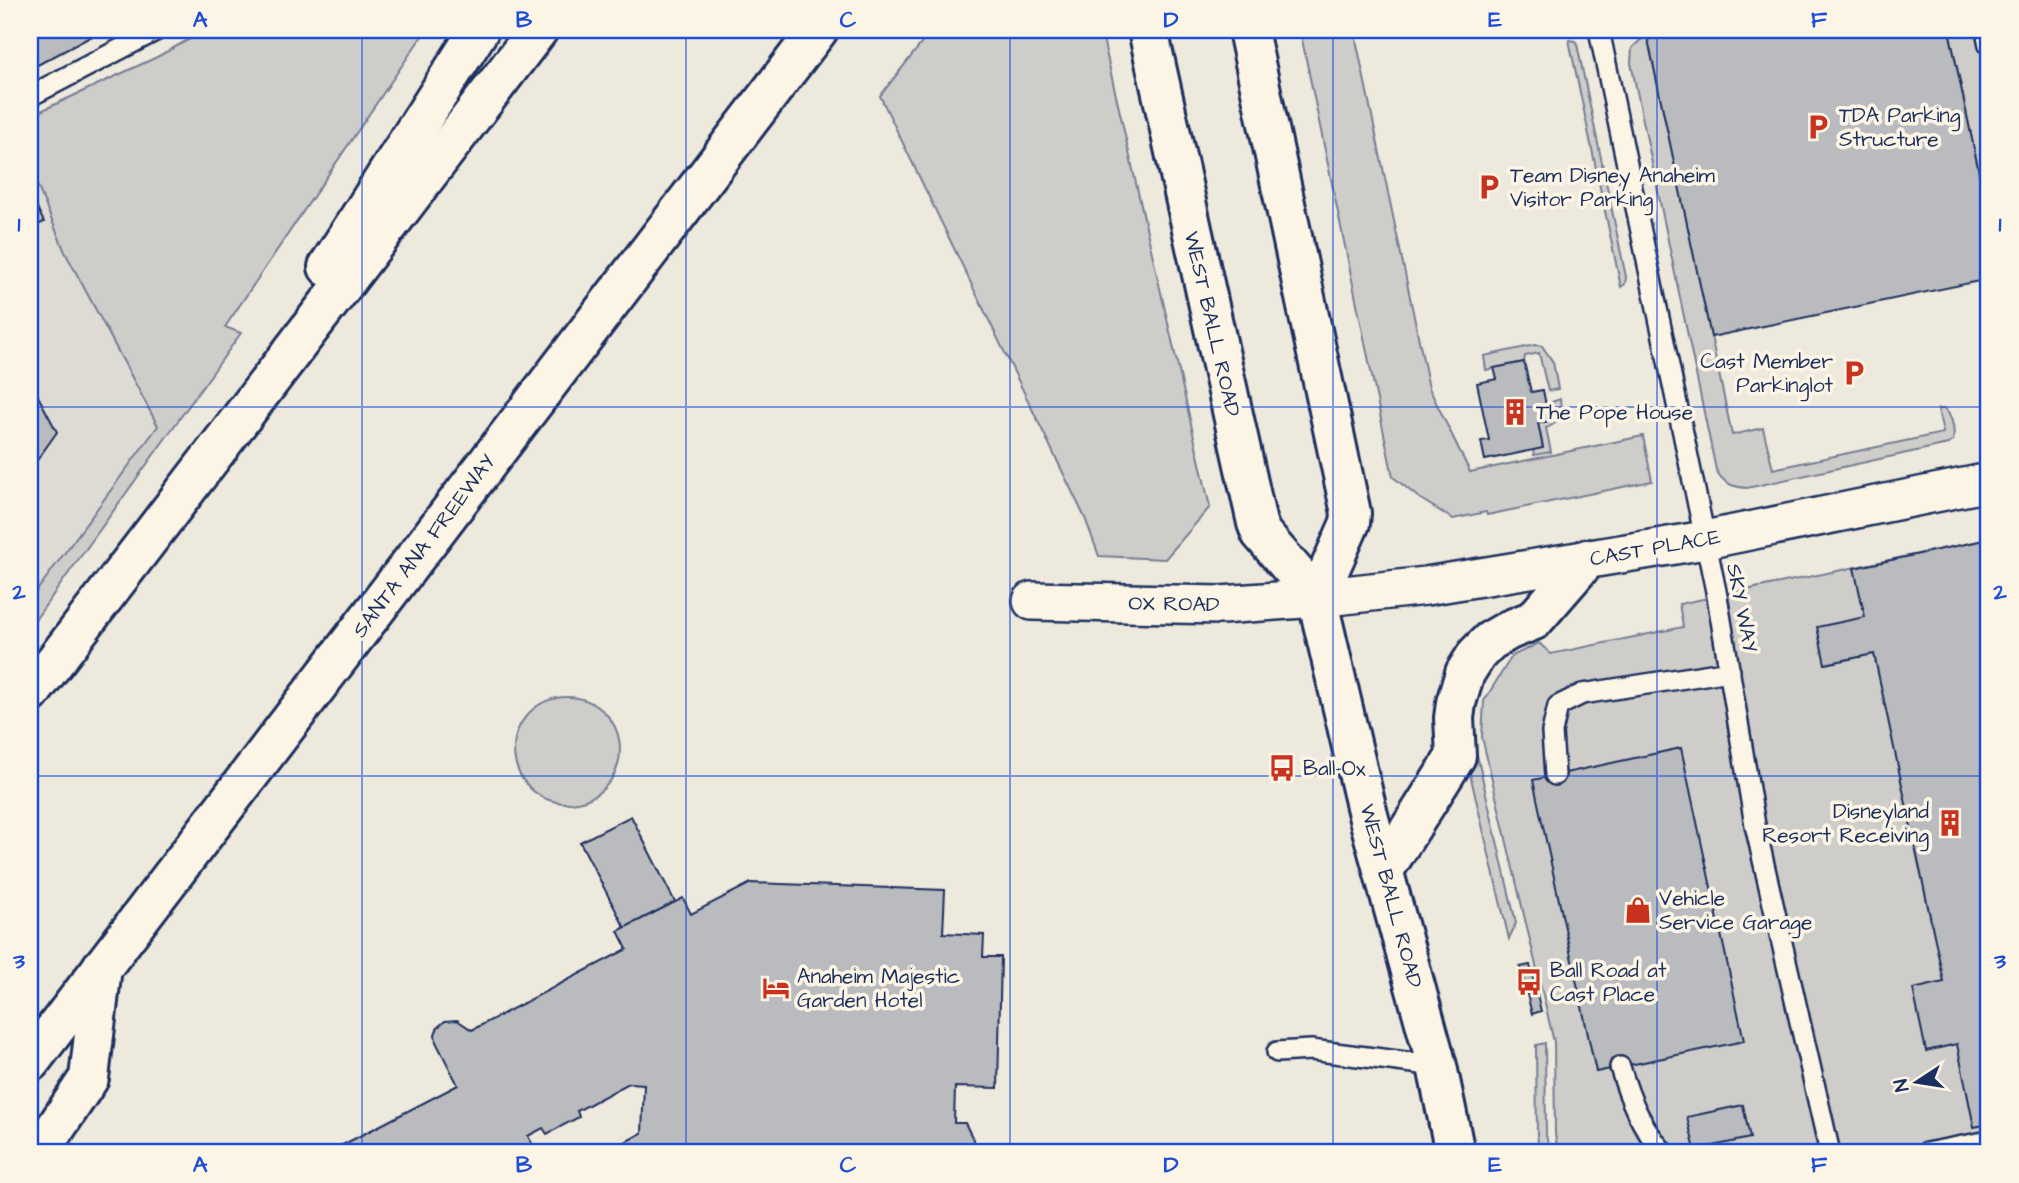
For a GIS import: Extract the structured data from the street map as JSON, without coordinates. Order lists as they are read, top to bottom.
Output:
{
  "streets": {
    "main road": ["WEST BALL ROAD", "SANTA ANA FREEWAY"],
    "street": ["CAST PLACE", "OX ROAD"],
    "lane": ["SKY WAY"]
  },
  "crossings": [
    ["WEST BALL ROAD", "CAST PLACE"],
    ["WEST BALL ROAD", "OX ROAD"],
    ["CAST PLACE", "OX ROAD"],
    ["CAST PLACE", "SKY WAY"]
  ],
  "places": {
    "parking": ["TDA Parking Structure", "Team Disney Anaheim Visitor Parking", "Cast Member Parkinglot"],
    "building": ["The Pope House", "Disneyland Resort Receiving"],
    "bus stop": ["Ball-Ox", "Ball Road at Cast Place"],
    "shop": ["Vehicle Service Garage"],
    "hotel": ["Anaheim Majestic Garden Hotel"]
  },
  "north": "left",
  "grid": {
    "columns": [
      "A",
      "B",
      "C",
      "D",
      "E",
      "F"
    ],
    "rows": ["1", "2", "3"]
  }
}
